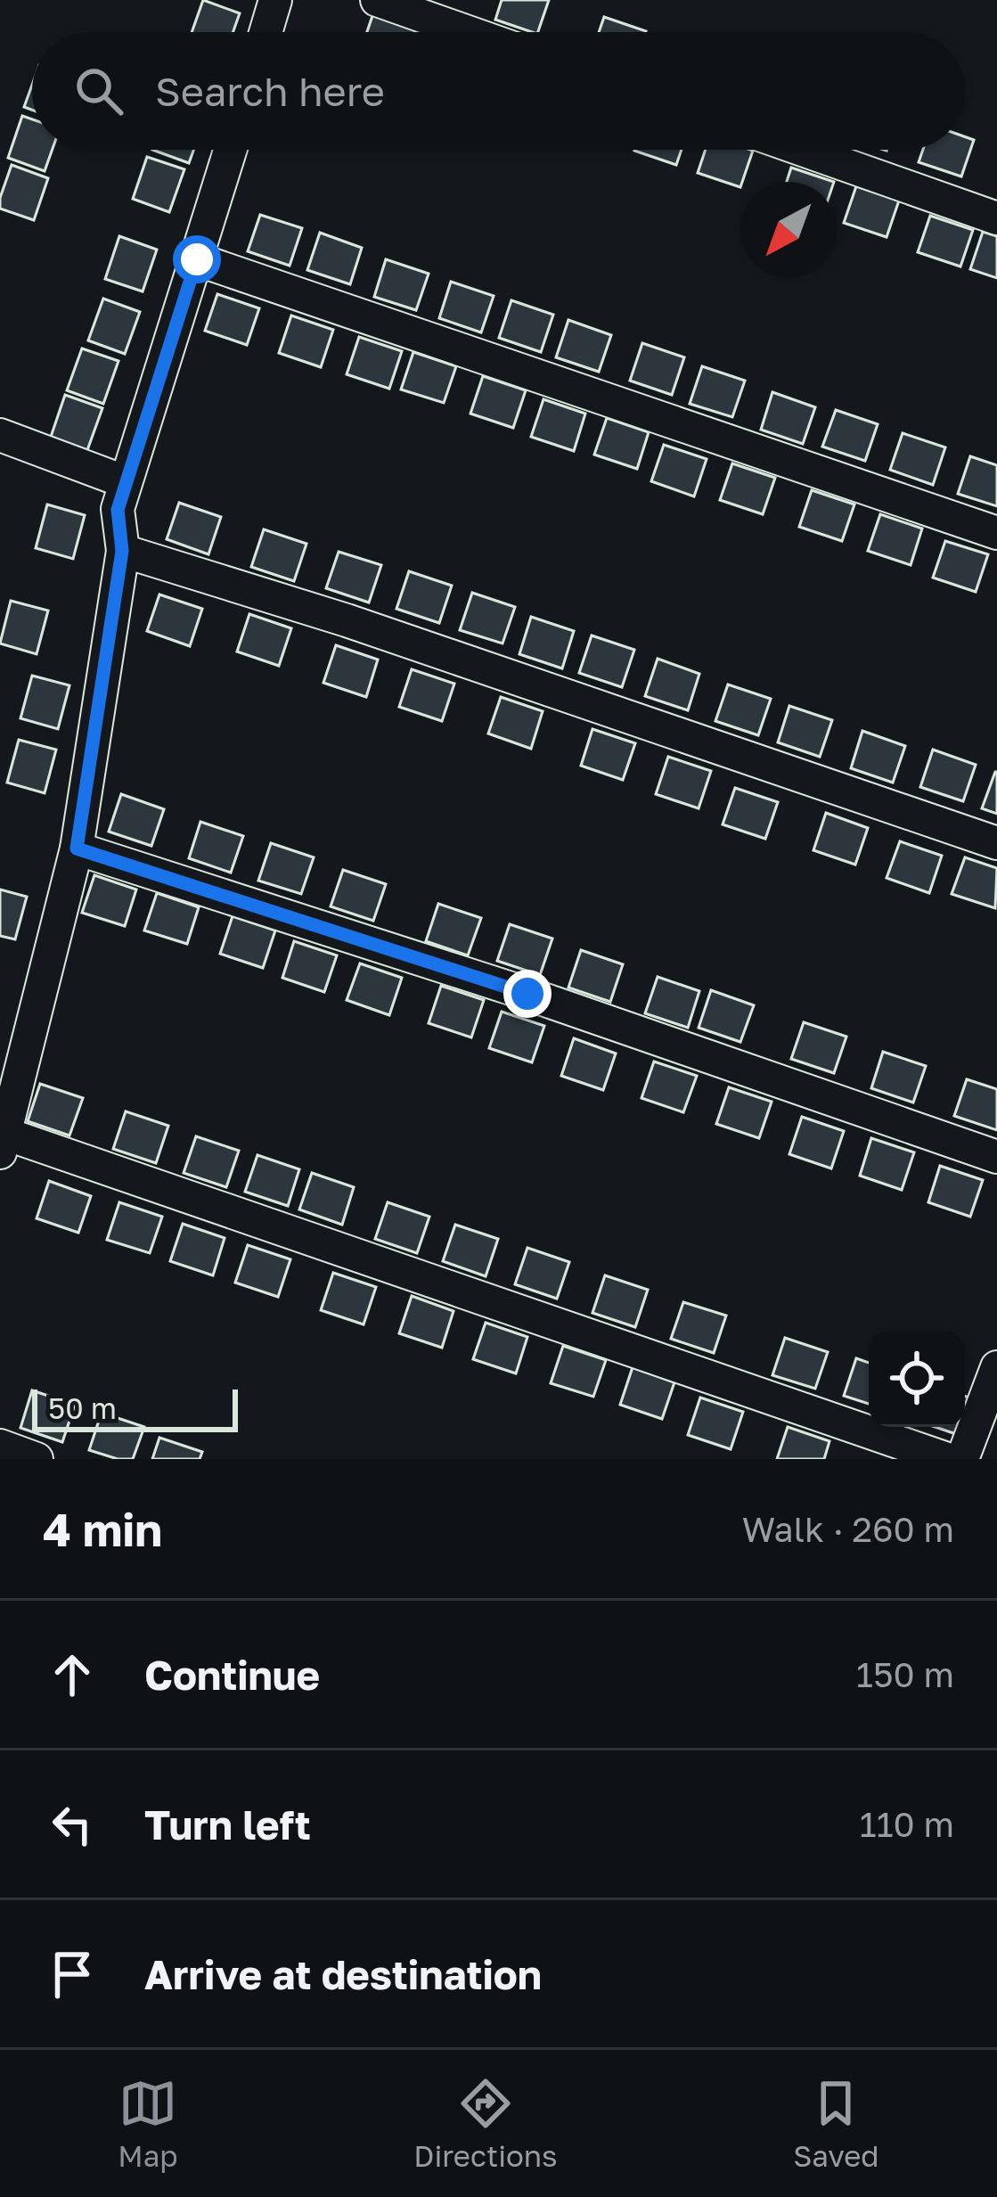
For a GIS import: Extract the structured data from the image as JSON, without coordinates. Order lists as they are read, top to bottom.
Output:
{
  "scale_bar": "50 m",
  "north": "bottom left",
  "page": {
    "search": "Search here",
    "scale": "50 m",
    "heading": ["4 min", "Walk · 260 m"],
    "list": [
      ["Continue", "150 m"],
      ["Turn left", "110 m"],
      "Arrive at destination"
    ],
    "nav": ["Map", "Directions", "Saved"]
  }
}
